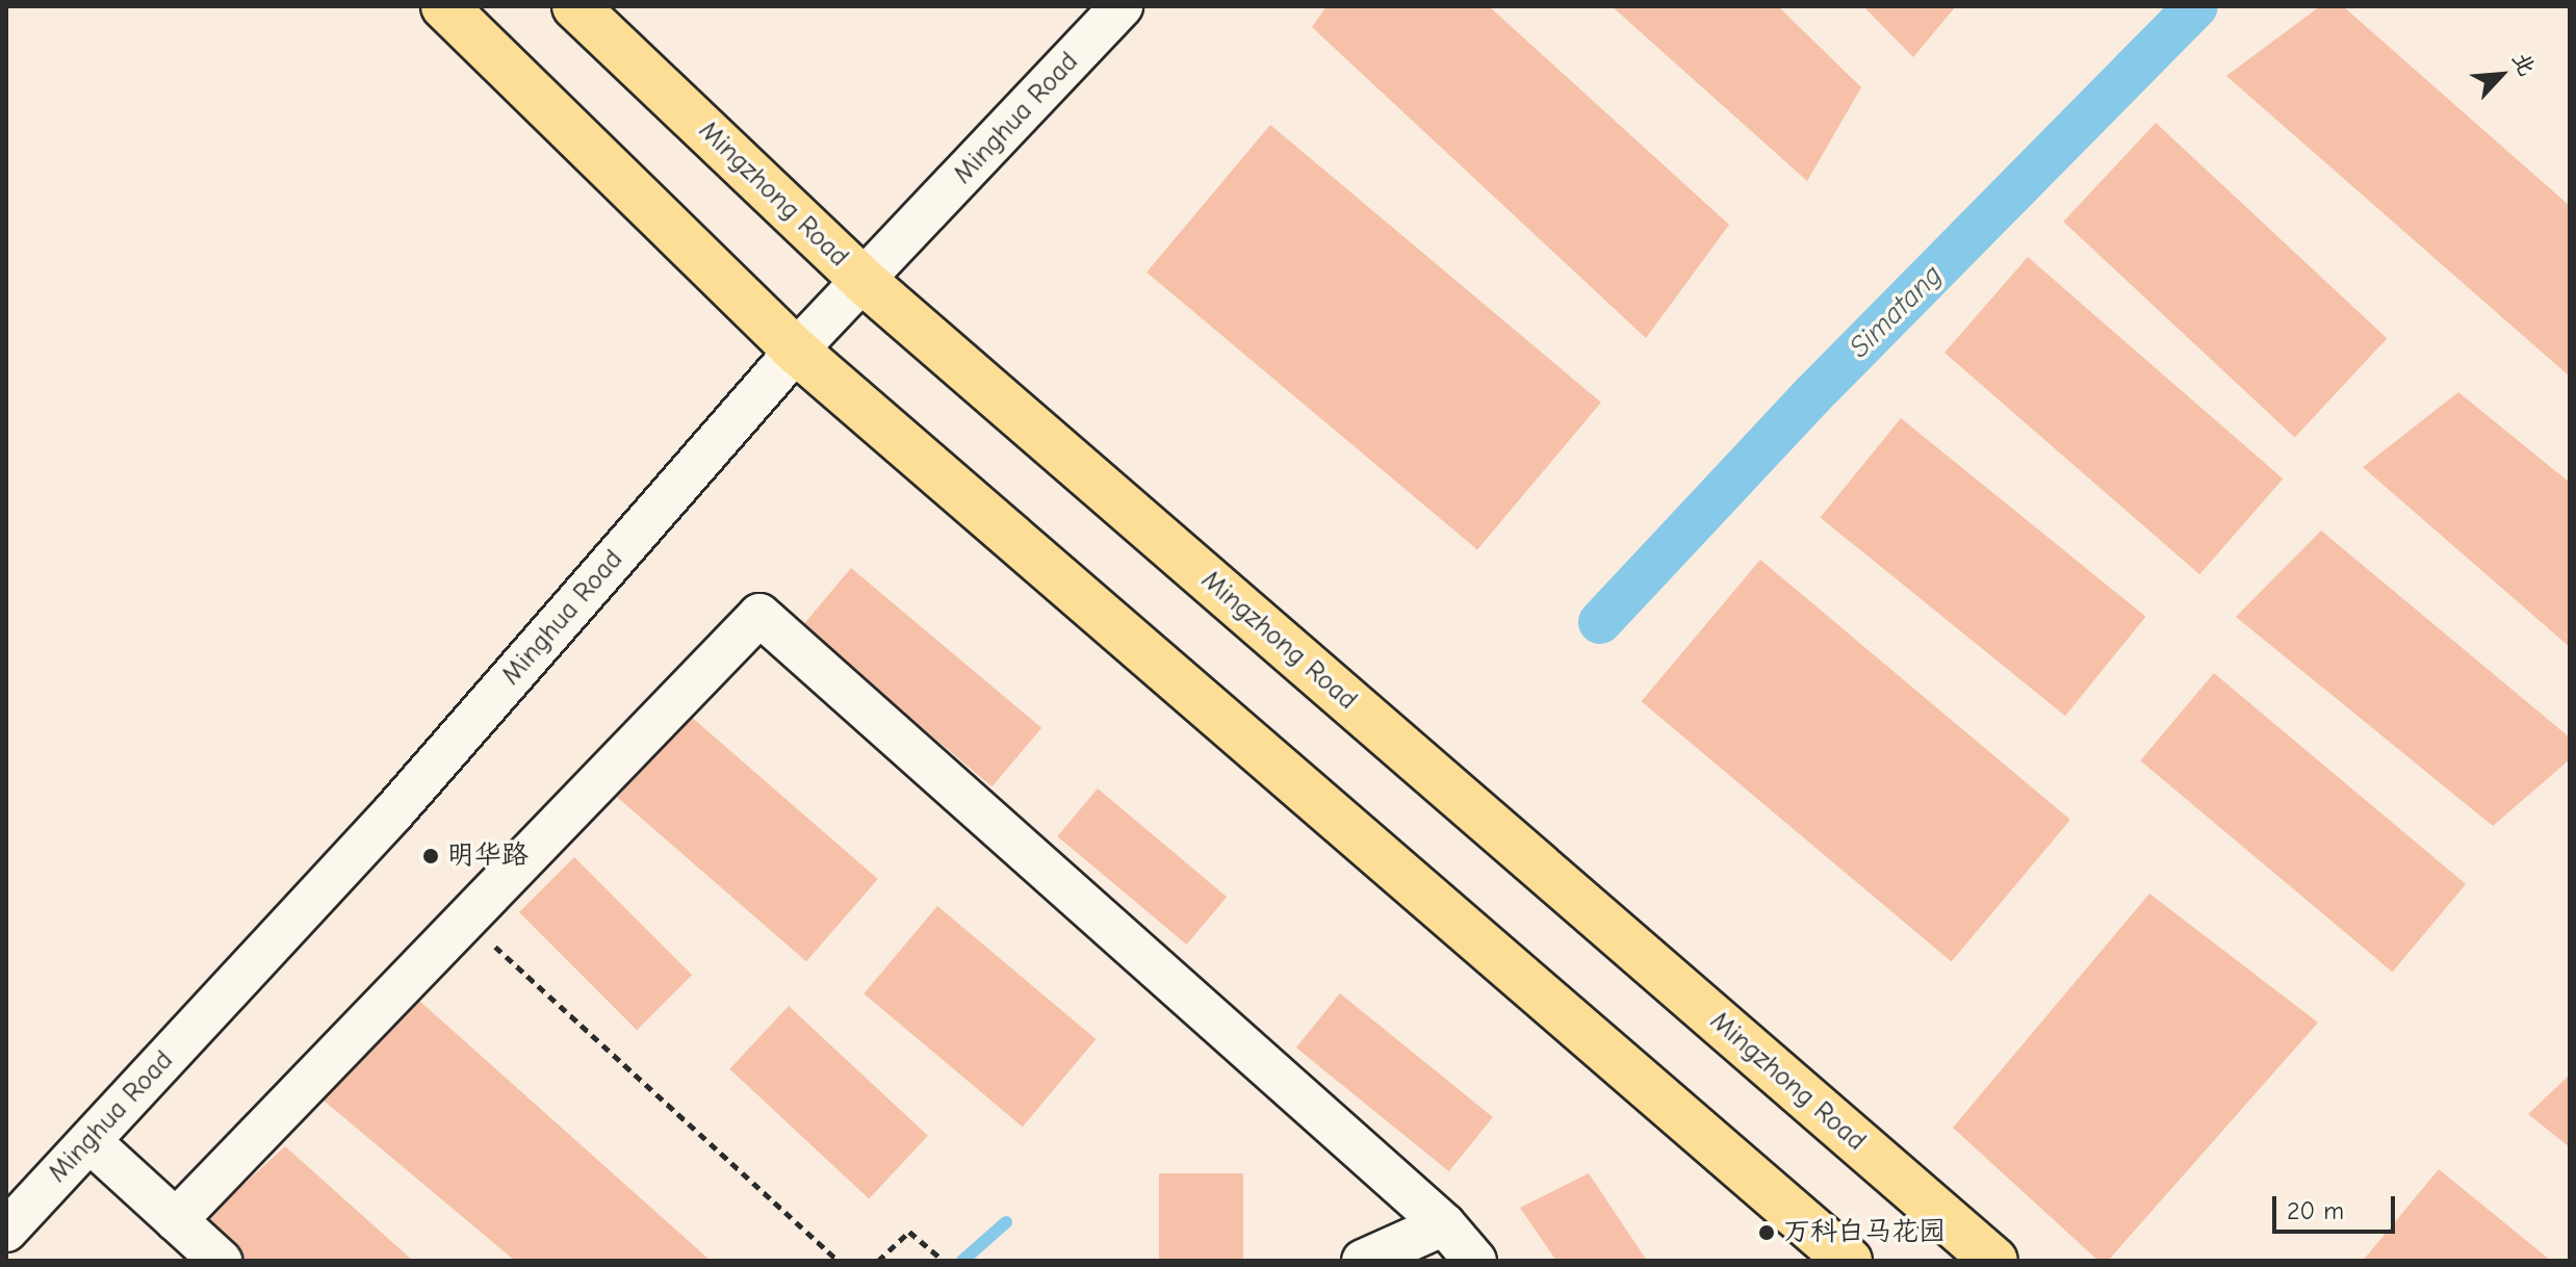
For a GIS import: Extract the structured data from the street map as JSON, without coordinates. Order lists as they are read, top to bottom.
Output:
{
  "streets": {
    "main road": ["Mingzhong Road"],
    "street": ["Minghua Road"]
  },
  "crossings": [
    ["Minghua Road", "Mingzhong Road"]
  ],
  "water": ["Simatang"],
  "places": ["明华路", "万科白马花园"],
  "scale_bar": "20 m",
  "north": "top right"
}
